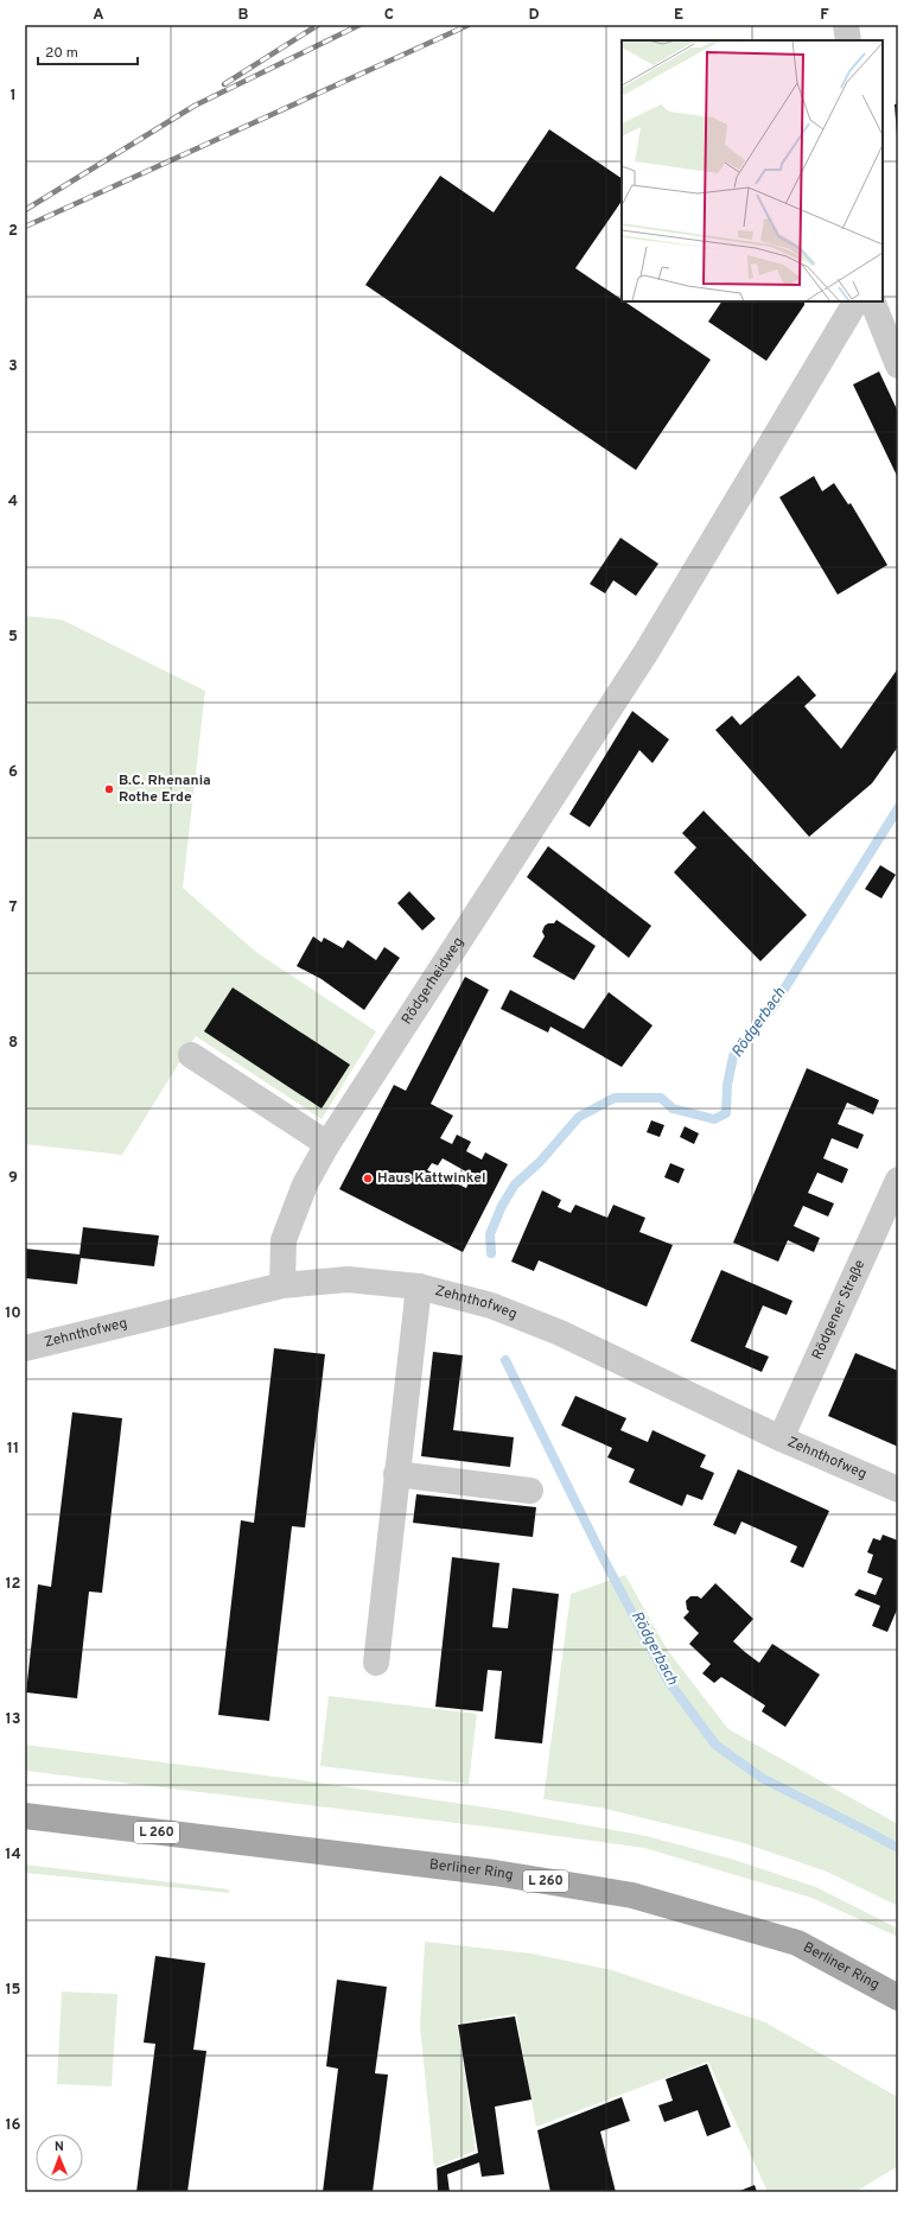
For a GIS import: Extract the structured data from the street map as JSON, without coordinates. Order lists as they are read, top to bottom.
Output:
{
  "streets": {
    "main road": ["L 260", "Berliner Ring"],
    "street": ["Rödgerheidweg", "Zehnthofweg", "Rödgener Straße"]
  },
  "crossings": [
    ["Rödgerheidweg", "Zehnthofweg"],
    ["Zehnthofweg", "Rödgener Straße"]
  ],
  "water": ["Rödgerbach"],
  "places": ["B.C. Rhenania Rothe Erde", "Haus Kattwinkel"],
  "scale_bar": "20 m",
  "north": "top",
  "grid": {
    "columns": [
      "A",
      "B",
      "C",
      "D",
      "E",
      "F"
    ],
    "rows": [
      "1",
      "2",
      "3",
      "4",
      "5",
      "6",
      "7",
      "8",
      "9",
      "10",
      "11",
      "12",
      "13",
      "14",
      "15",
      "16"
    ]
  }
}
